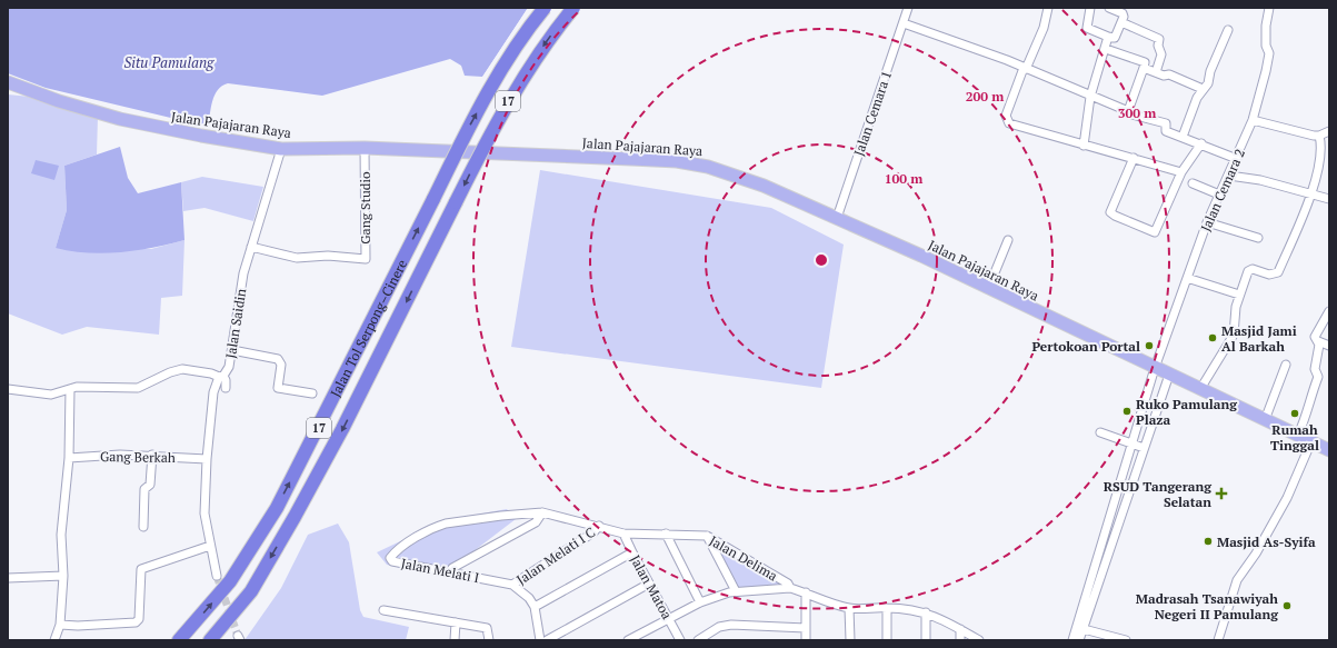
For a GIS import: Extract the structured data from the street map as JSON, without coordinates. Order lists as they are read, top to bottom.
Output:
{
  "streets": {
    "highway": ["17", "Jalan Tol Serpong–Cinere"],
    "main road": ["Jalan Pajajaran Raya"],
    "street": [
      "Jalan Cemara 1",
      "Jalan Cemara 2",
      "Gang Studio",
      "Jalan Saidin",
      "Gang Berkah",
      "Jalan Melati I C",
      "Jalan Delima",
      "Jalan Melati I",
      "Jalan Matoa"
    ]
  },
  "crossings": [
    ["Jalan Cemara 1", "Jalan Pajajaran Raya"],
    ["Jalan Pajajaran Raya", "Jalan Cemara 2"],
    ["Jalan Pajajaran Raya", "Gang Studio"],
    ["Jalan Pajajaran Raya", "Jalan Saidin"],
    ["Gang Studio", "Jalan Saidin"],
    ["Jalan Saidin", "Gang Berkah"],
    ["Jalan Melati I C", "Jalan Melati I"],
    ["Jalan Delima", "Jalan Melati I"],
    ["Jalan Delima", "Jalan Matoa"],
    ["Jalan Melati I", "Jalan Matoa"]
  ],
  "water": ["Situ Pamulang"],
  "places": {
    "other": [
      "Masjid Jami Al Barkah",
      "Pertokoan Portal",
      "Ruko Pamulang Plaza",
      "Rumah Tinggal",
      "Masjid As-Syifa",
      "Madrasah Tsanawiyah Negeri II Pamulang"
    ],
    "health": ["RSUD Tangerang Selatan"]
  },
  "rings": ["200 m", "300 m", "100 m"]
}
